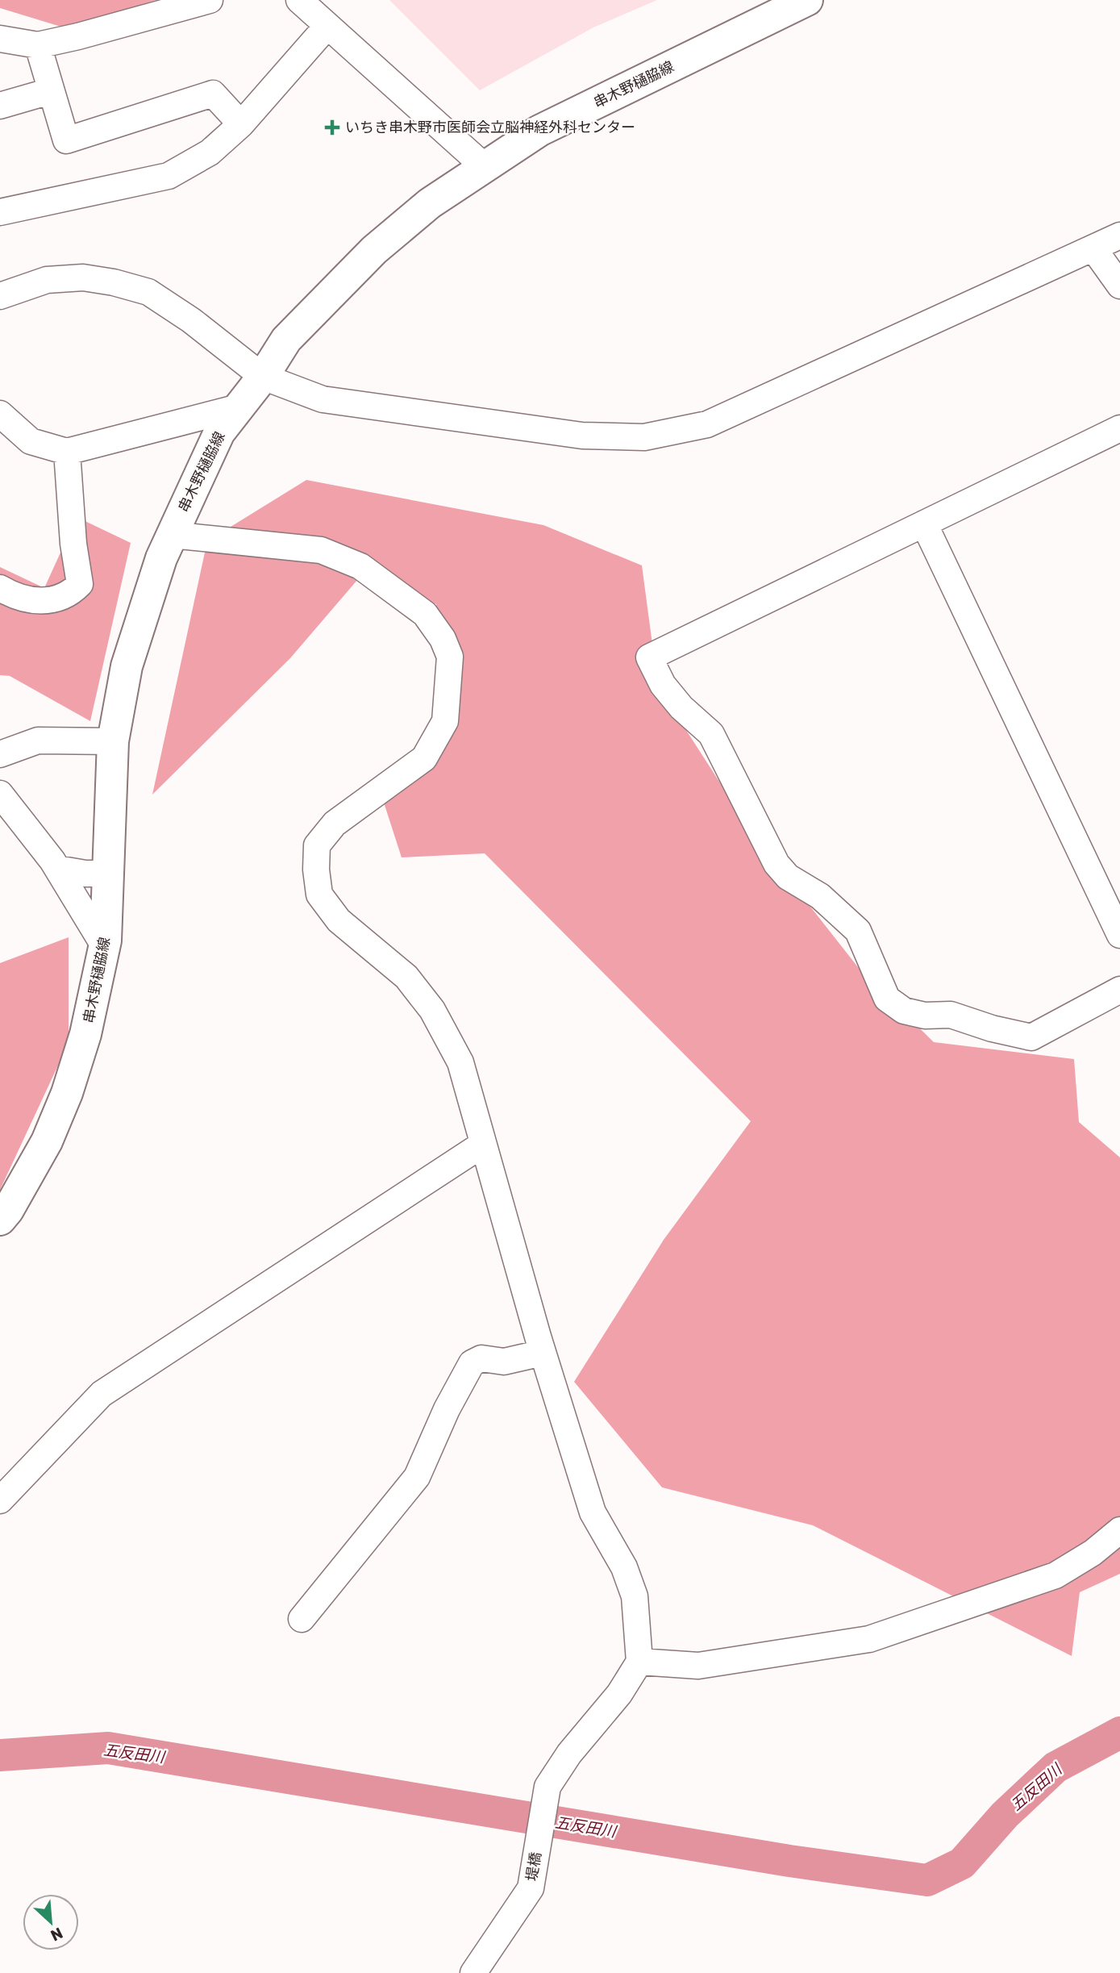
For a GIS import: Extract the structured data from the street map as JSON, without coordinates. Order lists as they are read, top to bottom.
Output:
{
  "streets": {
    "main road": ["串木野樋脇線"],
    "street": ["堤橋"]
  },
  "water": ["五反田川"],
  "places": {
    "health": ["いちき串木野市医師会立脳神経外科センター"]
  },
  "north": "bottom right"
}
